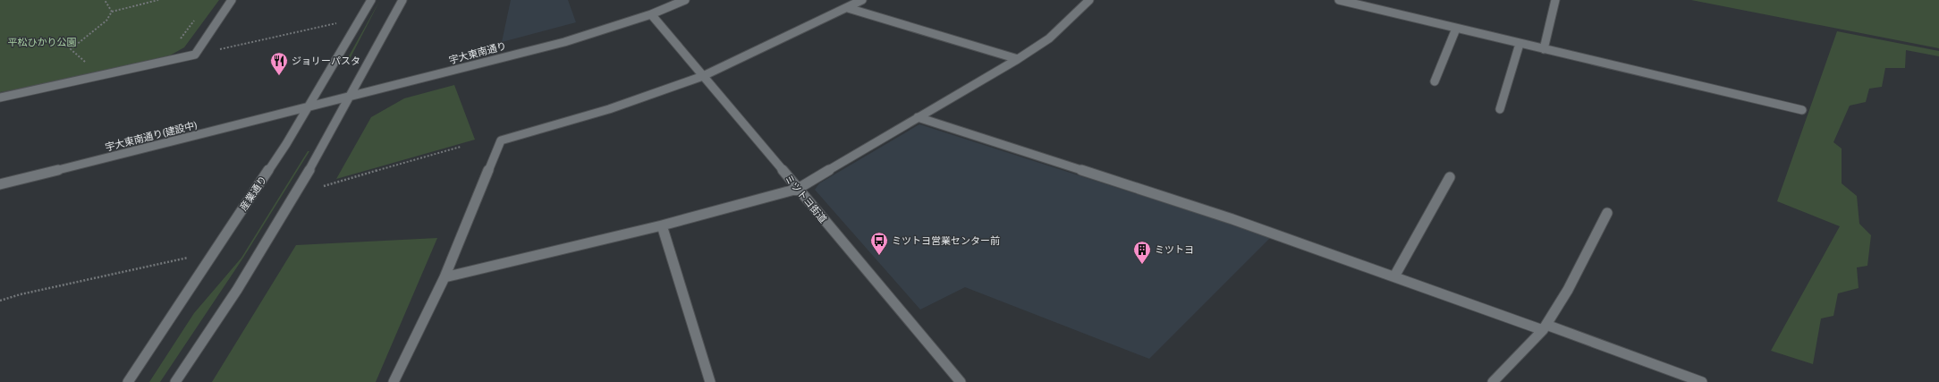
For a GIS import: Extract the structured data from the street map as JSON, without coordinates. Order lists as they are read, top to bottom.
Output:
{
  "streets": {
    "street": [
      "宇大東南通り",
      "宇大東南通り(建設中)",
      "産業通り",
      "ミツトヨ街道"
    ]
  },
  "crossings": [
    ["宇大東南通り", "宇大東南通り(建設中)"],
    ["宇大東南通り", "産業通り"],
    ["宇大東南通り", "ミツトヨ街道"],
    ["宇大東南通り(建設中)", "産業通り"]
  ],
  "parks": ["平松ひかり公園"],
  "places": {
    "restaurant": ["ジョリーパスタ"],
    "bus stop": ["ミツトヨ営業センター前"],
    "building": ["ミツトヨ"]
  }
}
